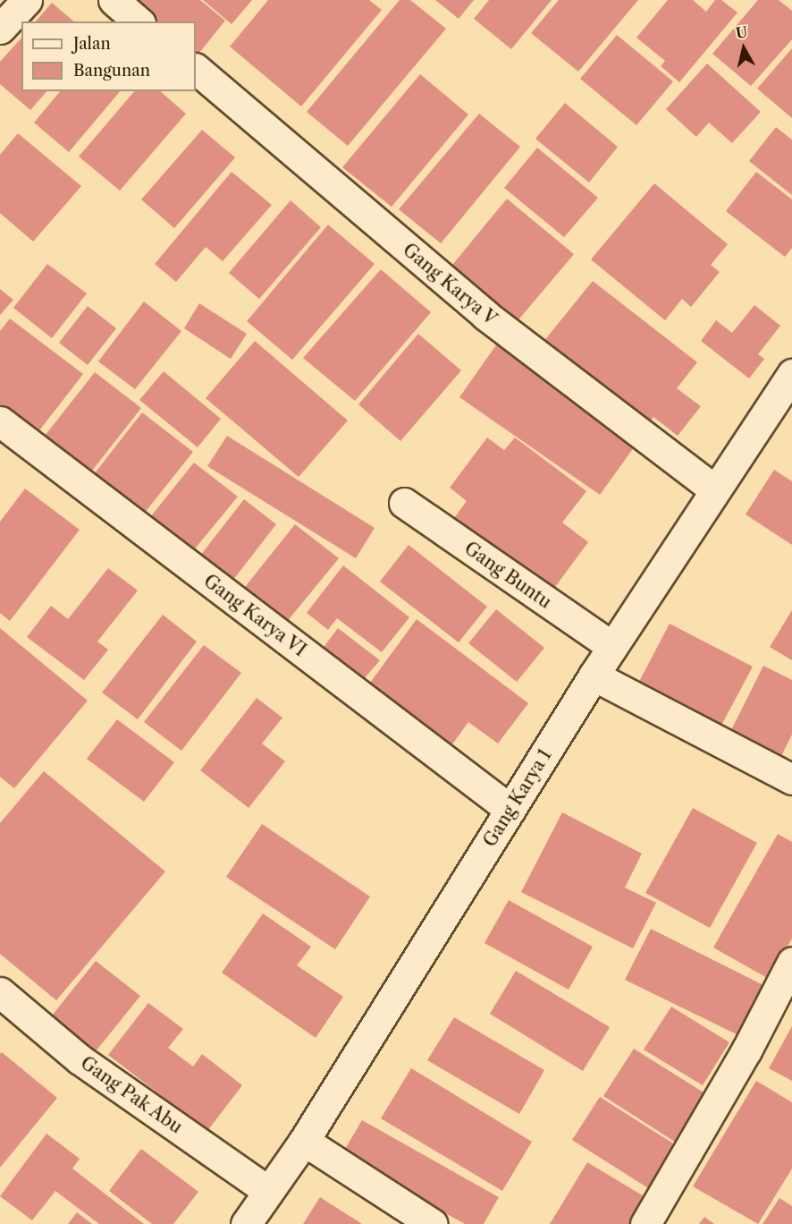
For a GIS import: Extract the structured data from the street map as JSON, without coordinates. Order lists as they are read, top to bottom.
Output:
{
  "streets": {
    "street": [
      "Gang Karya V",
      "Gang Buntu",
      "Gang Karya VI",
      "Gang Karya 1",
      "Gang Pak Abu"
    ]
  },
  "crossings": [
    ["Gang Karya V", "Gang Karya 1"],
    ["Gang Buntu", "Gang Karya 1"],
    ["Gang Karya VI", "Gang Karya 1"],
    ["Gang Karya 1", "Gang Pak Abu"]
  ],
  "legend": ["Jalan", "Bangunan"],
  "north": "top"
}
